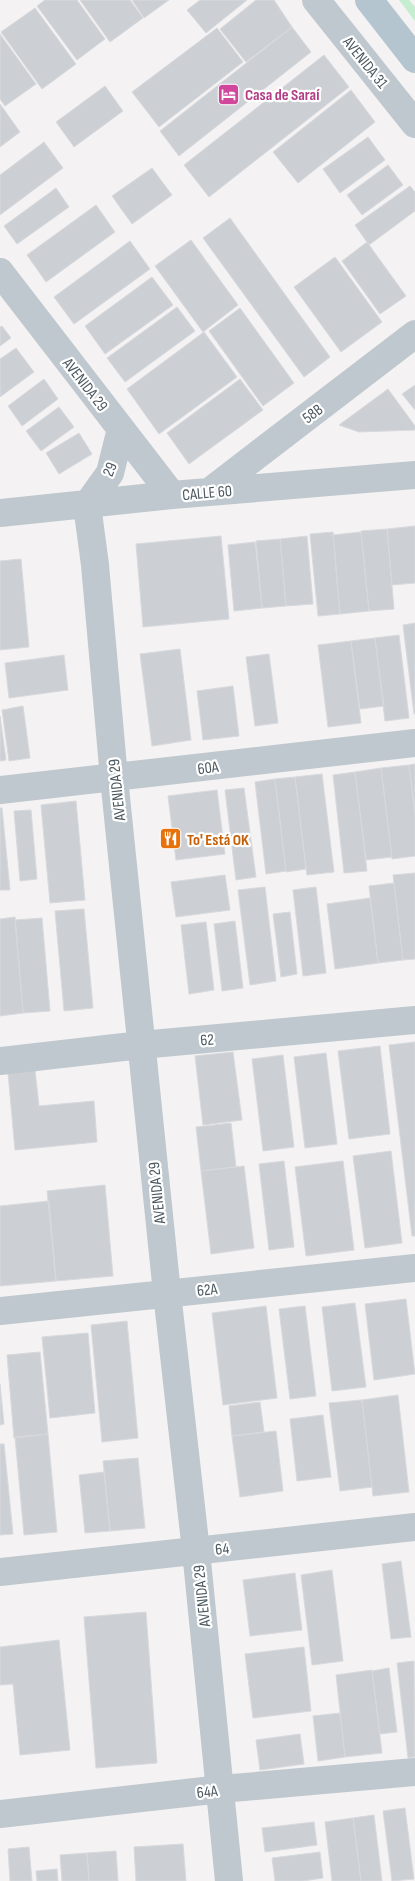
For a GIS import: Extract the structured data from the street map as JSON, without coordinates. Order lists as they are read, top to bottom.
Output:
{
  "streets": {
    "street": [
      "AVENIDA 31",
      "AVENIDA 29",
      "58B",
      "29",
      "CALLE 60",
      "60A",
      "62",
      "62A",
      "64",
      "64A"
    ]
  },
  "crossings": [
    ["AVENIDA 29", "29"],
    ["AVENIDA 29", "CALLE 60"],
    ["AVENIDA 29", "60A"],
    ["AVENIDA 29", "62"],
    ["AVENIDA 29", "62A"],
    ["AVENIDA 29", "64"],
    ["AVENIDA 29", "64A"],
    ["58B", "CALLE 60"],
    ["29", "CALLE 60"]
  ],
  "places": {
    "hotel": ["Casa de Saraí"],
    "restaurant": ["To' Está OK"]
  }
}
